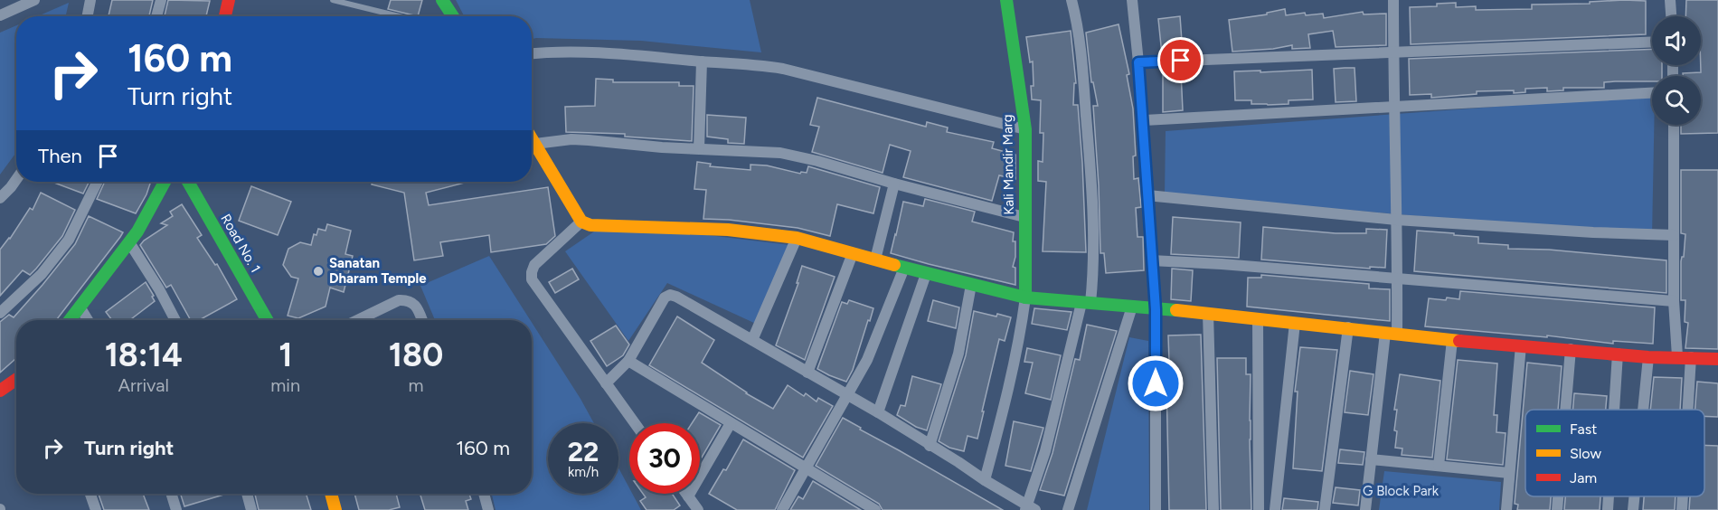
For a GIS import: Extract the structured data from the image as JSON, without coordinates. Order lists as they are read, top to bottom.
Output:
{
  "streets": {
    "street": ["Kali Mandir Marg", "Road No. 1"]
  },
  "parks": ["G Block Park"],
  "places": ["Sanatan Dharam Temple"],
  "legend": ["Fast", "Slow", "Jam"],
  "page": {
    "turn": ["160 m", "Turn right"],
    "then": "Then",
    "eta": [
      "18:14",
      "Arrival",
      "1",
      "min",
      "180",
      "m"
    ],
    "list": [
      {
        "name": "Turn right",
        "value": "160 m"
      }
    ],
    "speed": "22 km/h",
    "limit": "30"
  }
}
